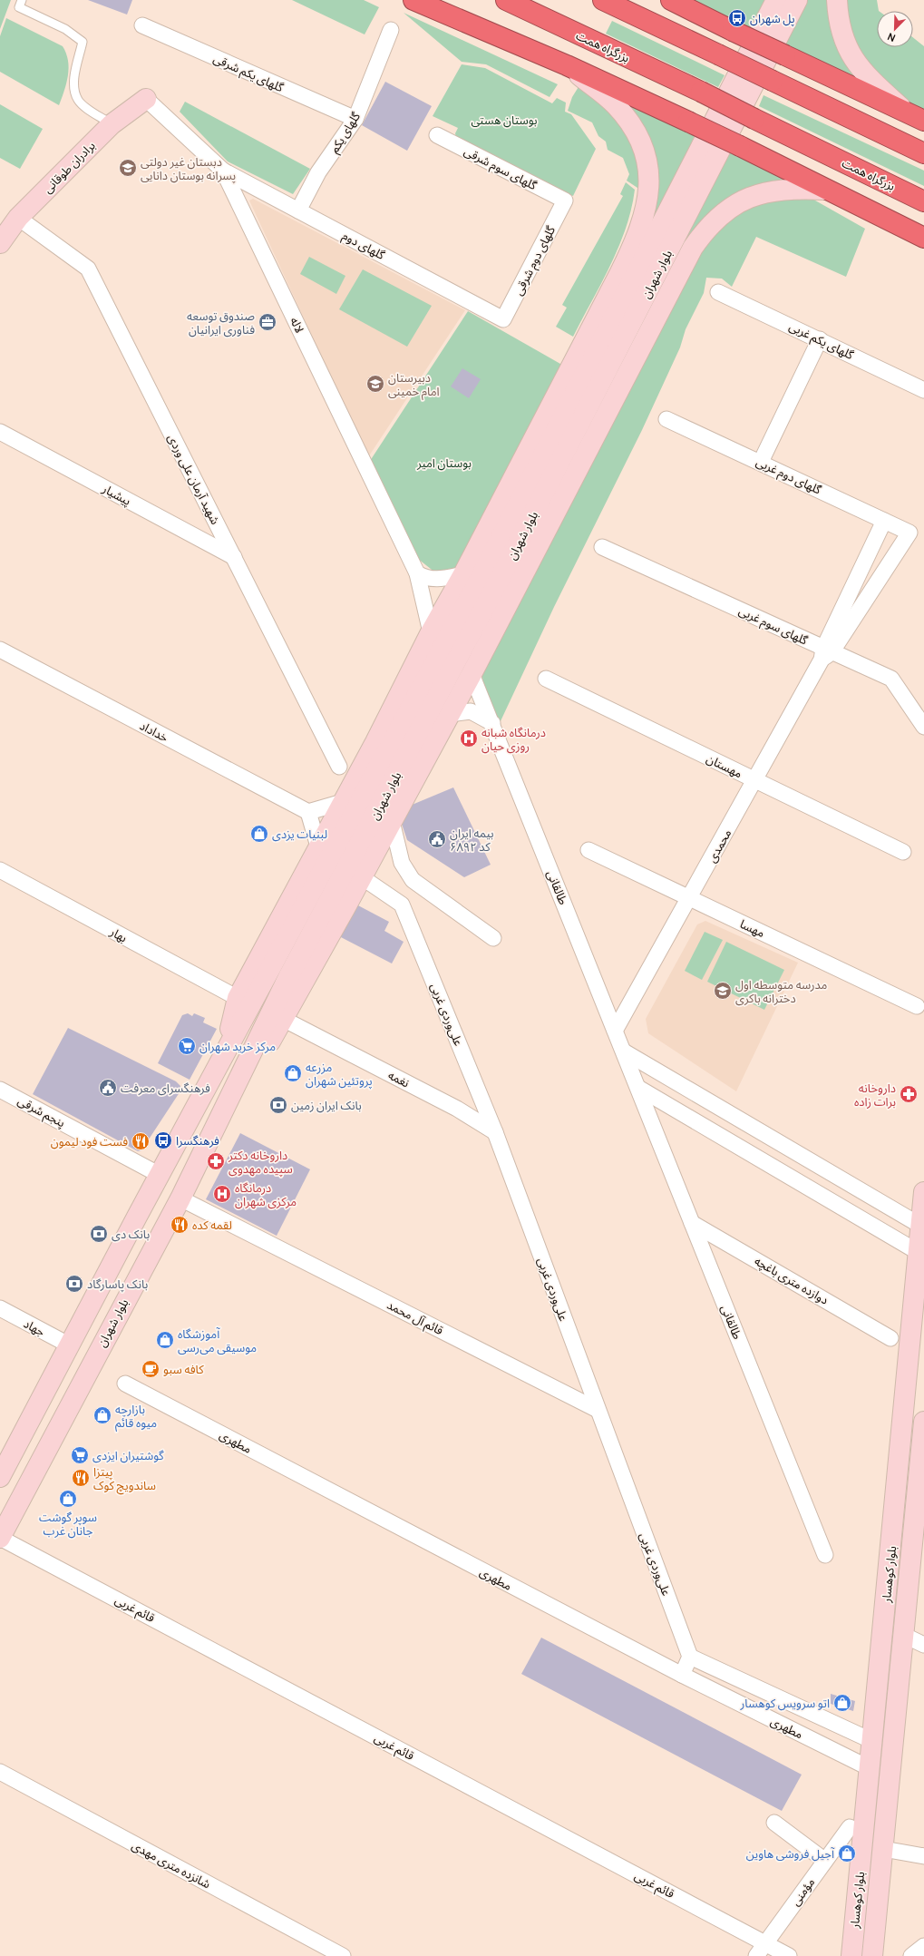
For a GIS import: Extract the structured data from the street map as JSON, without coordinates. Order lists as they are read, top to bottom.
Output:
{
  "streets": {
    "highway": ["بزرگراه همت"],
    "main road": ["برادران طوقانی", "بلوار شهران", "بلوار کوهسار"],
    "street": [
      "گلهای یکم شرقی",
      "گلهای یکم",
      "گلهای سوم شرقی",
      "گلهای دوم",
      "گلهای دوم شرقی",
      "لاله",
      "گلهای یکم غربی",
      "گلهای دوم غربی",
      "شهید آرمان علی وردی",
      "پیشیار",
      "گلهای سوم غربی",
      "خداداد",
      "مهستان",
      "محمدی",
      "طالقانی",
      "مهسا",
      "بهار",
      "علی‌وردی غربی",
      "نغمه",
      "پنجم شرقی",
      "دوازده متری باغچه",
      "قائم آل محمد",
      "جهاد",
      "مطهری",
      "قائم غربی",
      "شانزده متری مهدی",
      "مؤمنی"
    ]
  },
  "crossings": [
    ["گلهای یکم شرقی", "گلهای یکم"],
    ["گلهای یکم", "گلهای دوم"],
    ["برادران طوقانی", "لاله"],
    ["برادران طوقانی", "شهید آرمان علی وردی"],
    ["گلهای سوم شرقی", "گلهای دوم شرقی"],
    ["گلهای دوم", "گلهای دوم شرقی"],
    ["گلهای دوم", "لاله"],
    ["بلوار شهران", "لاله"],
    ["بلوار شهران", "طالقانی"],
    ["بلوار شهران", "بهار"],
    ["بلوار شهران", "نغمه"],
    ["بلوار شهران", "پنجم شرقی"],
    ["بلوار شهران", "قائم آل محمد"],
    ["بلوار شهران", "جهاد"],
    ["بلوار شهران", "قائم غربی"],
    ["گلهای دوم غربی", "گلهای سوم غربی"],
    ["گلهای دوم غربی", "محمدی"],
    ["شهید آرمان علی وردی", "پیشیار"],
    ["گلهای سوم غربی", "محمدی"],
    ["مهستان", "محمدی"],
    ["محمدی", "طالقانی"],
    ["محمدی", "مهسا"],
    ["طالقانی", "دوازده متری باغچه"],
    ["علی‌وردی غربی", "نغمه"],
    ["علی‌وردی غربی", "قائم آل محمد"],
    ["علی‌وردی غربی", "مطهری"],
    ["مطهری", "بلوار کوهسار"],
    ["قائم غربی", "مؤمنی"]
  ],
  "parks": ["بوستان هستی", "بوستان امیر"],
  "places": {
    "bus stop": ["پل شهران", "فرهنگسرا"],
    "school or university": ["دبستان غیر دولتی پسرانه بوستان دانایی", "دبیرستان امام خمینی", "مدرسه متوسطه اول دخترانه باکری"],
    "office": ["صندوق توسعه فناوری ایرانیان"],
    "hospital": ["درمانگاه شبانه روزی حیان", "درمانگاه مرکزی شهران"],
    "shop": [
      "لبنیات یزدی",
      "مزرعه پروتئین شهران",
      "آموزشگاه موسیقی می‌رسی",
      "بازارچه میوه قائم",
      "سوپر گوشت جانان غرب",
      "اتو سرویس کوهسار",
      "آجیل فروشی هاوین"
    ],
    "public building": ["بیمه ایران کد ۶۸۹۲", "فرهنگسرای معرفت"],
    "supermarket": ["مرکز خرید شهران", "گوشتیران ایزدی"],
    "pharmacy": ["داروخانه برات زاده", "داروخانه دکتر سپیده مهدوی"],
    "bank": ["بانک ایران زمین", "بانک دی", "بانک پاسارگاد"],
    "restaurant": ["فست فود لیمون", "لقمه کده", "پیتزا ساندویچ کوک"],
    "cafe": ["کافه سبو"]
  },
  "north": "bottom left"
}
